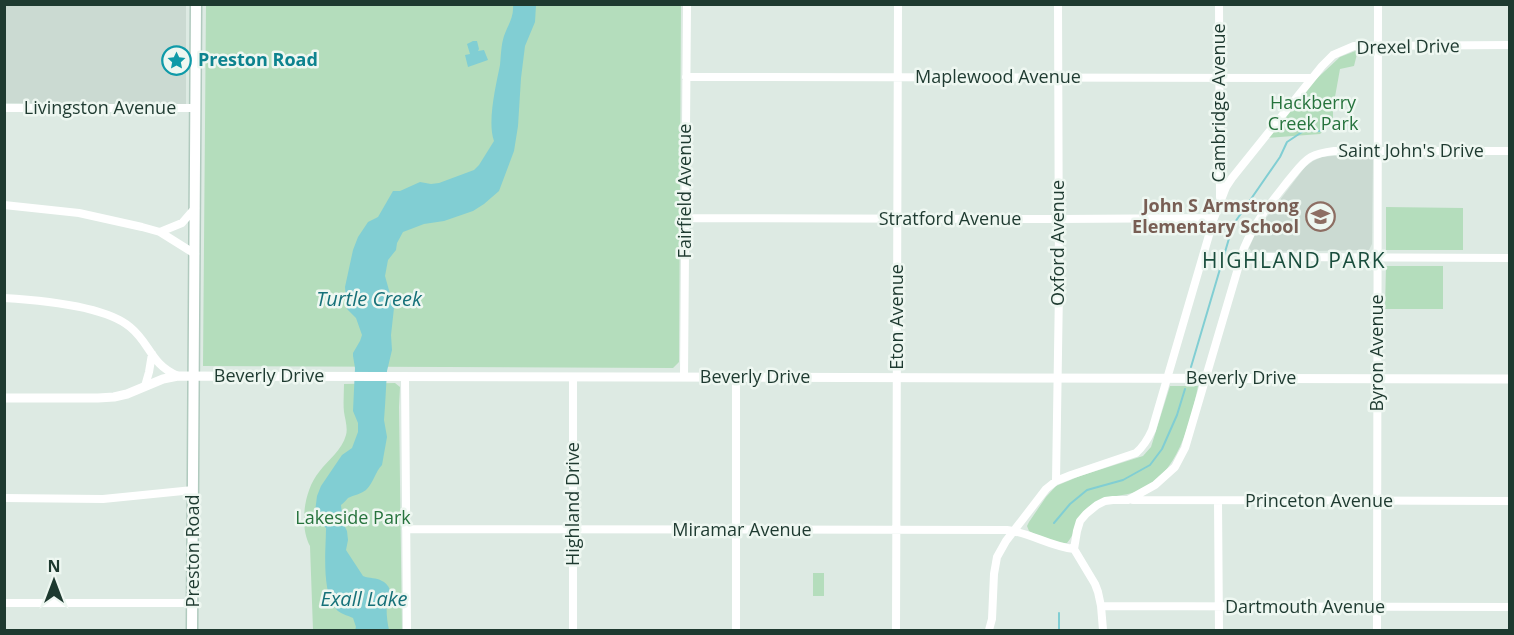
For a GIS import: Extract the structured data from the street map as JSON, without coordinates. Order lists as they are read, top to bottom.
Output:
{
  "streets": {
    "main road": ["Preston Road"],
    "street": [
      "Drexel Drive",
      "Maplewood Avenue",
      "Cambridge Avenue",
      "Livingston Avenue",
      "Saint John's Drive",
      "Fairfield Avenue",
      "Stratford Avenue",
      "Oxford Avenue",
      "Eton Avenue",
      "Byron Avenue",
      "Beverly Drive",
      "Princeton Avenue",
      "Highland Drive",
      "Miramar Avenue",
      "Dartmouth Avenue"
    ]
  },
  "crossings": [
    ["Drexel Drive", "Maplewood Avenue"],
    ["Drexel Drive", "Cambridge Avenue"],
    ["Drexel Drive", "Stratford Avenue"],
    ["Drexel Drive", "Oxford Avenue"],
    ["Drexel Drive", "Byron Avenue"],
    ["Drexel Drive", "Beverly Drive"],
    ["Drexel Drive", "Miramar Avenue"],
    ["Maplewood Avenue", "Cambridge Avenue"],
    ["Maplewood Avenue", "Fairfield Avenue"],
    ["Maplewood Avenue", "Oxford Avenue"],
    ["Maplewood Avenue", "Eton Avenue"],
    ["Livingston Avenue", "Preston Road"],
    ["Saint John's Drive", "Byron Avenue"],
    ["Saint John's Drive", "Beverly Drive"],
    ["Saint John's Drive", "Princeton Avenue"],
    ["Saint John's Drive", "Miramar Avenue"],
    ["Fairfield Avenue", "Stratford Avenue"],
    ["Fairfield Avenue", "Beverly Drive"],
    ["Stratford Avenue", "Oxford Avenue"],
    ["Stratford Avenue", "Eton Avenue"],
    ["Oxford Avenue", "Beverly Drive"],
    ["Eton Avenue", "Beverly Drive"],
    ["Eton Avenue", "Miramar Avenue"],
    ["Byron Avenue", "Beverly Drive"],
    ["Byron Avenue", "Princeton Avenue"],
    ["Byron Avenue", "Dartmouth Avenue"],
    ["Beverly Drive", "Highland Drive"],
    ["Beverly Drive", "Preston Road"],
    ["Highland Drive", "Miramar Avenue"]
  ],
  "districts": ["HIGHLAND PARK"],
  "water": ["Turtle Creek", "Exall Lake"],
  "parks": ["Hackberry Creek Park", "Lakeside Park"],
  "places": {
    "place": ["Preston Road"],
    "school or university": ["John S Armstrong Elementary School"]
  },
  "north": "top"
}
